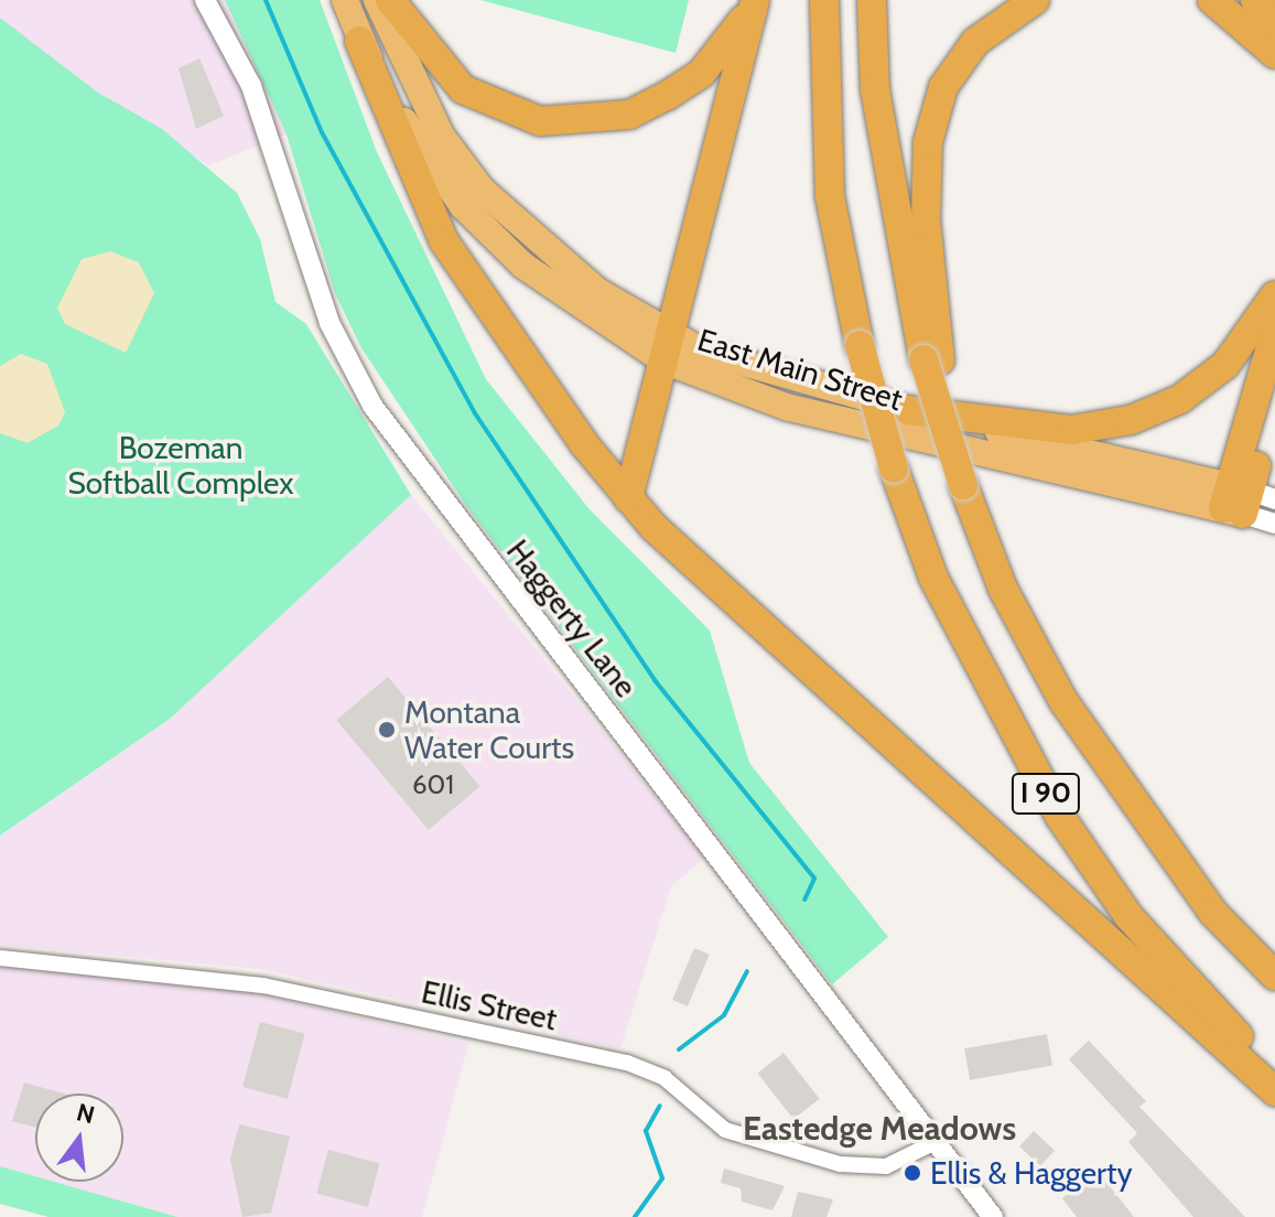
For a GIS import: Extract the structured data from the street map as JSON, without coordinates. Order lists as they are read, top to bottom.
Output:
{
  "streets": {
    "highway": ["East Main Street", "I 90"],
    "street": ["Haggerty Lane", "Ellis Street"]
  },
  "crossings": [
    ["Haggerty Lane", "Ellis Street"]
  ],
  "districts": ["Eastedge Meadows"],
  "parks": ["Bozeman Softball Complex"],
  "places": ["Montana Water Courts", "Ellis & Haggerty"],
  "house_numbers": ["601"],
  "north": "top"
}
